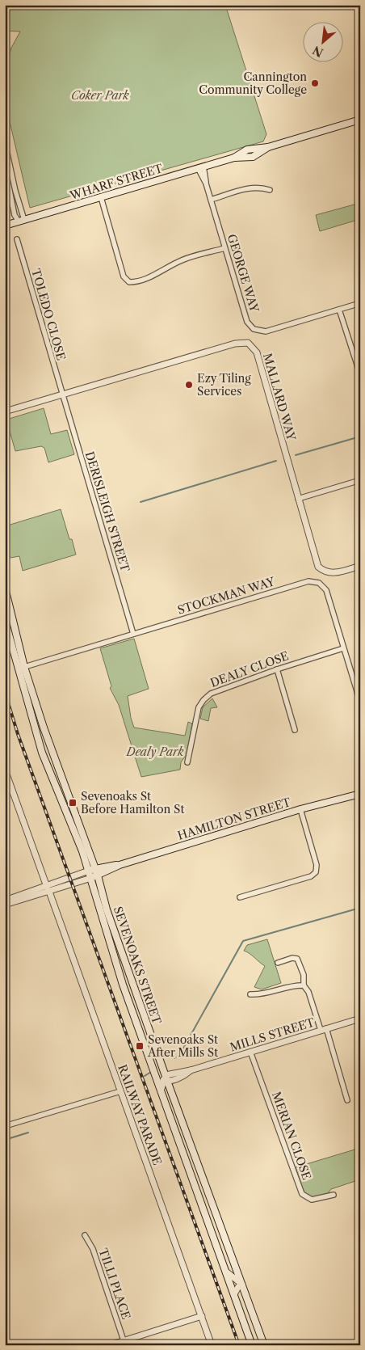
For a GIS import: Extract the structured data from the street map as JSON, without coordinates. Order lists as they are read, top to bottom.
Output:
{
  "streets": {
    "main road": ["WHARF STREET", "HAMILTON STREET", "SEVENOAKS STREET"],
    "street": [
      "GEORGE WAY",
      "TOLEDO CLOSE",
      "MALLARD WAY",
      "DERISLEIGH STREET",
      "STOCKMAN WAY",
      "DEALY CLOSE",
      "MILLS STREET",
      "RAILWAY PARADE",
      "MERIAN CLOSE",
      "TILLI PLACE"
    ]
  },
  "crossings": [
    ["WHARF STREET", "GEORGE WAY"],
    ["TOLEDO CLOSE", "MALLARD WAY"],
    ["TOLEDO CLOSE", "DERISLEIGH STREET"],
    ["MALLARD WAY", "DERISLEIGH STREET"],
    ["DERISLEIGH STREET", "STOCKMAN WAY"],
    ["STOCKMAN WAY", "DEALY CLOSE"],
    ["STOCKMAN WAY", "SEVENOAKS STREET"],
    ["HAMILTON STREET", "SEVENOAKS STREET"],
    ["HAMILTON STREET", "RAILWAY PARADE"],
    ["SEVENOAKS STREET", "MILLS STREET"],
    ["MILLS STREET", "MERIAN CLOSE"]
  ],
  "parks": ["Coker Park", "Dealy Park"],
  "places": {
    "other": ["Cannington Community College", "Ezy Tiling Services"],
    "transit": ["Sevenoaks St Before Hamilton St", "Sevenoaks St After Mills St"]
  },
  "north": "bottom left"
}
